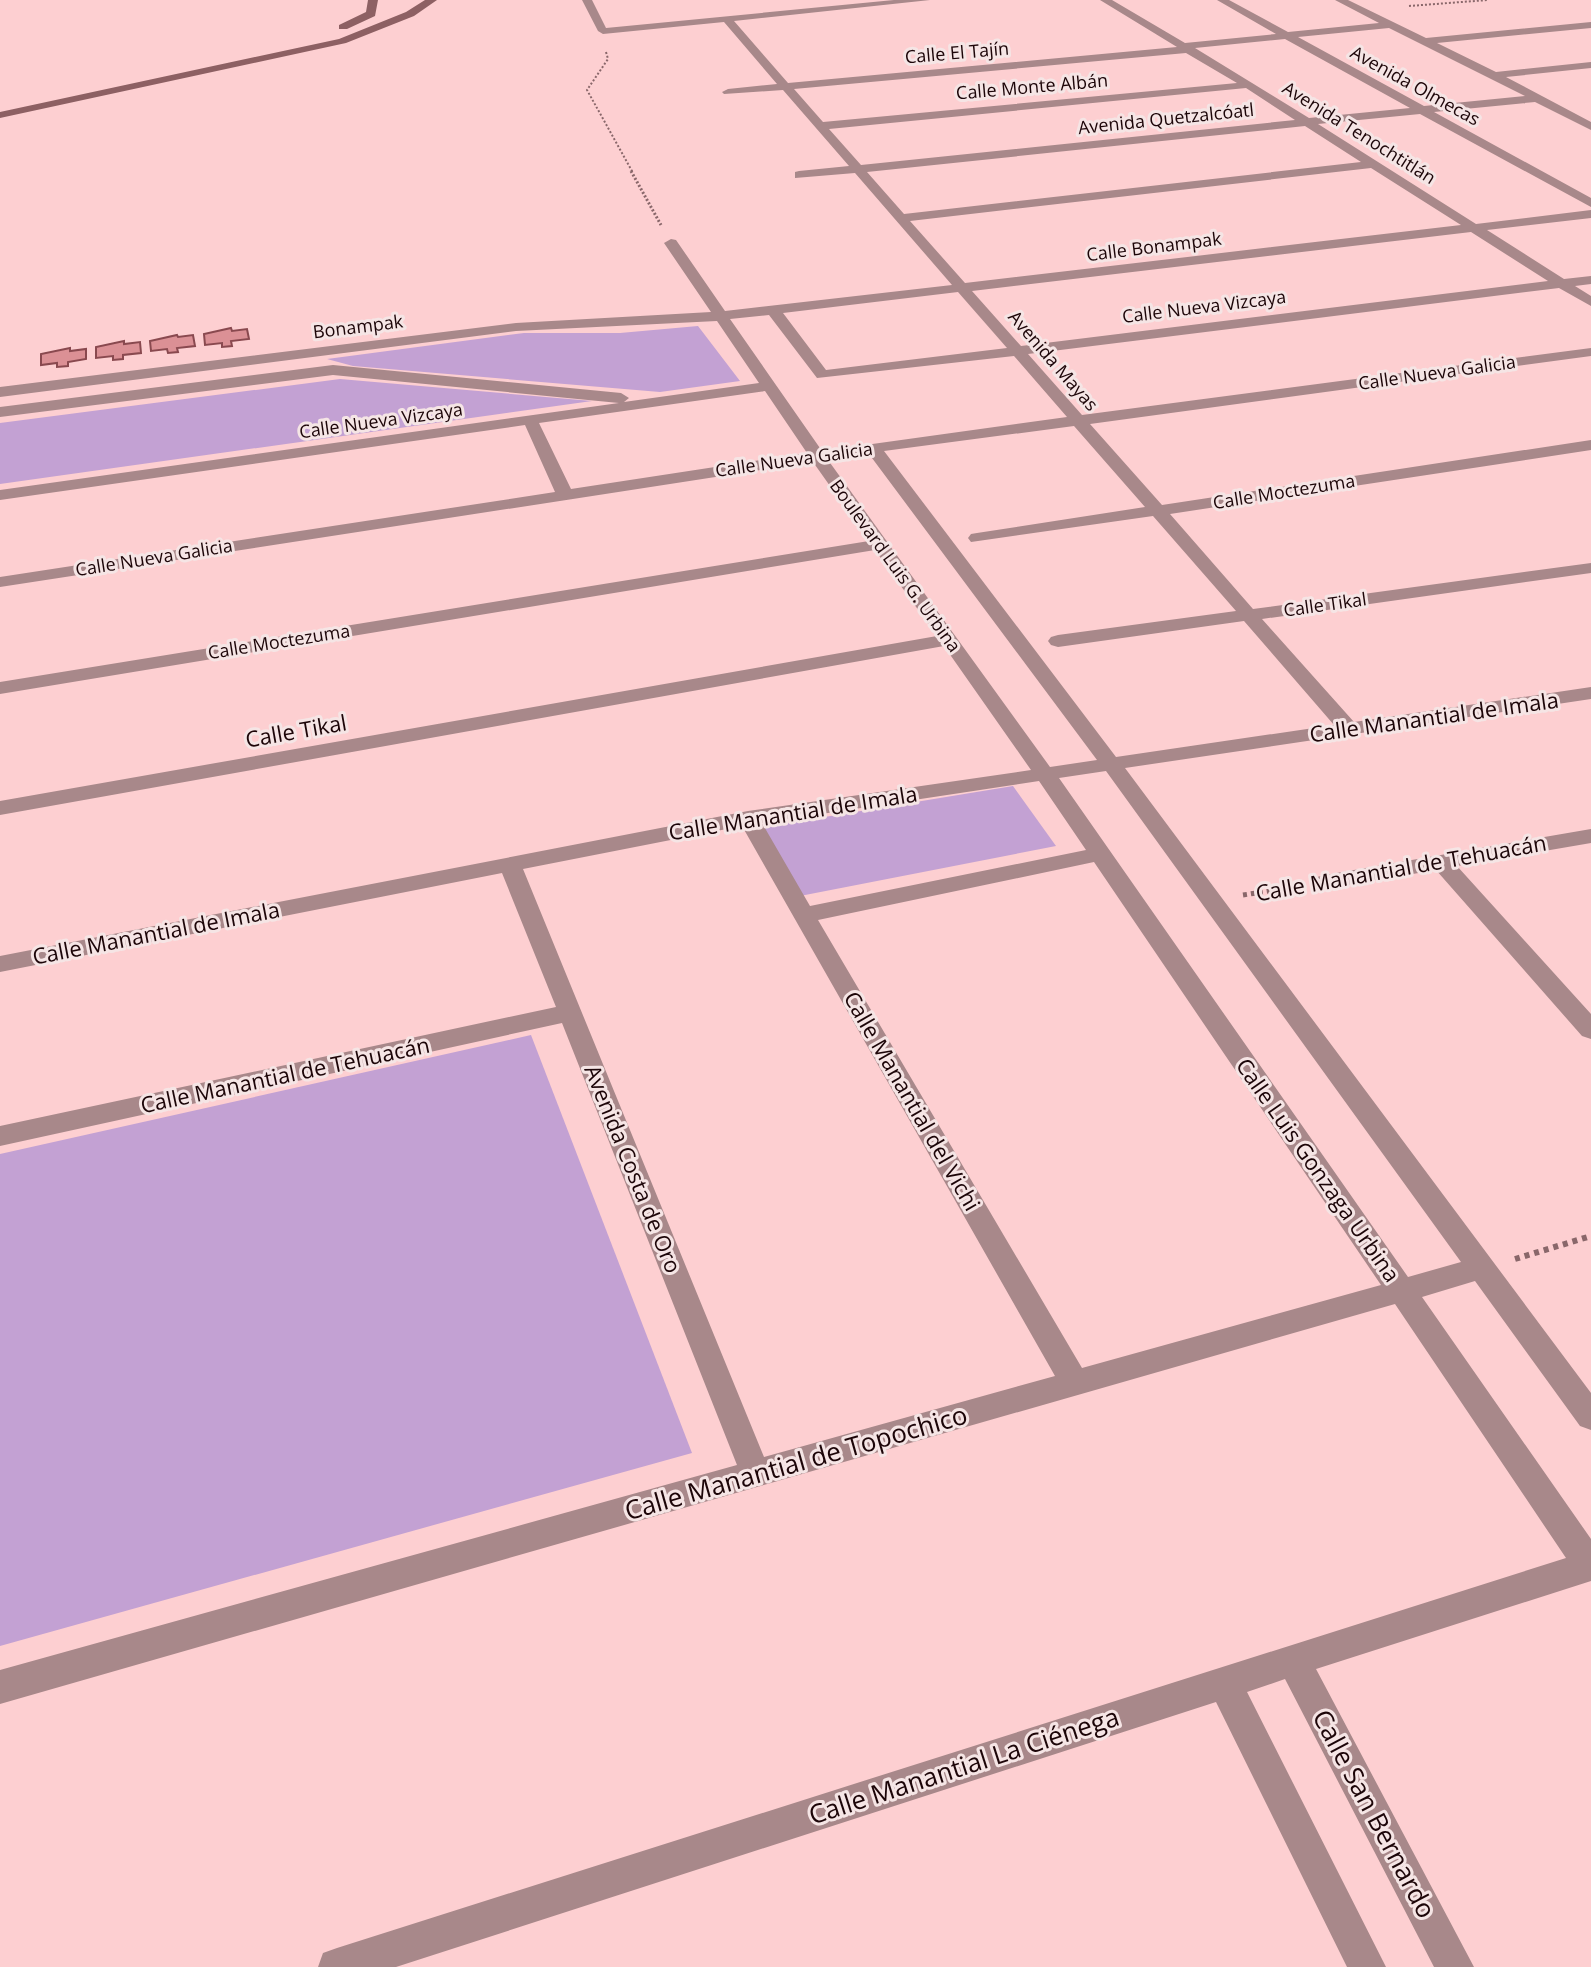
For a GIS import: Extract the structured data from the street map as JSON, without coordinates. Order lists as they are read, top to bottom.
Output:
{
  "streets": {
    "street": [
      "Calle El Tajín",
      "Avenida Olmecas",
      "Calle Monte Albán",
      "Avenida Quetzalcóatl",
      "Avenida Tenochtitlán",
      "Calle Bonampak",
      "Calle Nueva Vizcaya",
      "Bonampak",
      "Avenida Mayas",
      "Calle Nueva Galicia",
      "Calle Moctezuma",
      "Boulevard Luis G. Urbina",
      "Calle Tikal",
      "Calle Manantial de Imala",
      "Calle Manantial de Tehuacán",
      "Calle Manantial del Vichi",
      "Avenida Costa de Oro",
      "Calle Luis Gonzaga Urbina",
      "Calle Manantial de Topochico",
      "Calle Manantial La Ciénega",
      "Calle San Bernardo"
    ]
  },
  "crossings": [
    ["Calle El Tajín", "Avenida Olmecas"],
    ["Calle El Tajín", "Avenida Tenochtitlán"],
    ["Calle El Tajín", "Avenida Mayas"],
    ["Avenida Olmecas", "Avenida Quetzalcóatl"],
    ["Calle Monte Albán", "Avenida Tenochtitlán"],
    ["Calle Monte Albán", "Avenida Mayas"],
    ["Avenida Quetzalcóatl", "Avenida Tenochtitlán"],
    ["Avenida Quetzalcóatl", "Avenida Mayas"],
    ["Avenida Tenochtitlán", "Calle Bonampak"],
    ["Avenida Tenochtitlán", "Calle Nueva Vizcaya"],
    ["Calle Bonampak", "Calle Nueva Vizcaya"],
    ["Calle Bonampak", "Bonampak"],
    ["Calle Bonampak", "Avenida Mayas"],
    ["Calle Bonampak", "Boulevard Luis G. Urbina"],
    ["Calle Nueva Vizcaya", "Bonampak"],
    ["Calle Nueva Vizcaya", "Avenida Mayas"],
    ["Calle Nueva Vizcaya", "Boulevard Luis G. Urbina"],
    ["Bonampak", "Boulevard Luis G. Urbina"],
    ["Avenida Mayas", "Calle Nueva Galicia"],
    ["Avenida Mayas", "Calle Moctezuma"],
    ["Avenida Mayas", "Calle Tikal"],
    ["Avenida Mayas", "Calle Manantial de Imala"],
    ["Calle Nueva Galicia", "Boulevard Luis G. Urbina"],
    ["Calle Moctezuma", "Boulevard Luis G. Urbina"],
    ["Boulevard Luis G. Urbina", "Calle Tikal"],
    ["Boulevard Luis G. Urbina", "Calle Manantial de Imala"],
    ["Boulevard Luis G. Urbina", "Calle Luis Gonzaga Urbina"],
    ["Calle Manantial de Imala", "Calle Manantial del Vichi"],
    ["Calle Manantial de Imala", "Avenida Costa de Oro"],
    ["Calle Manantial de Imala", "Calle Luis Gonzaga Urbina"],
    ["Calle Manantial de Tehuacán", "Avenida Costa de Oro"],
    ["Calle Manantial del Vichi", "Calle Manantial de Topochico"],
    ["Avenida Costa de Oro", "Calle Manantial de Topochico"],
    ["Calle Luis Gonzaga Urbina", "Calle Manantial de Topochico"],
    ["Calle Luis Gonzaga Urbina", "Calle Manantial La Ciénega"],
    ["Calle Manantial La Ciénega", "Calle San Bernardo"]
  ]
}
